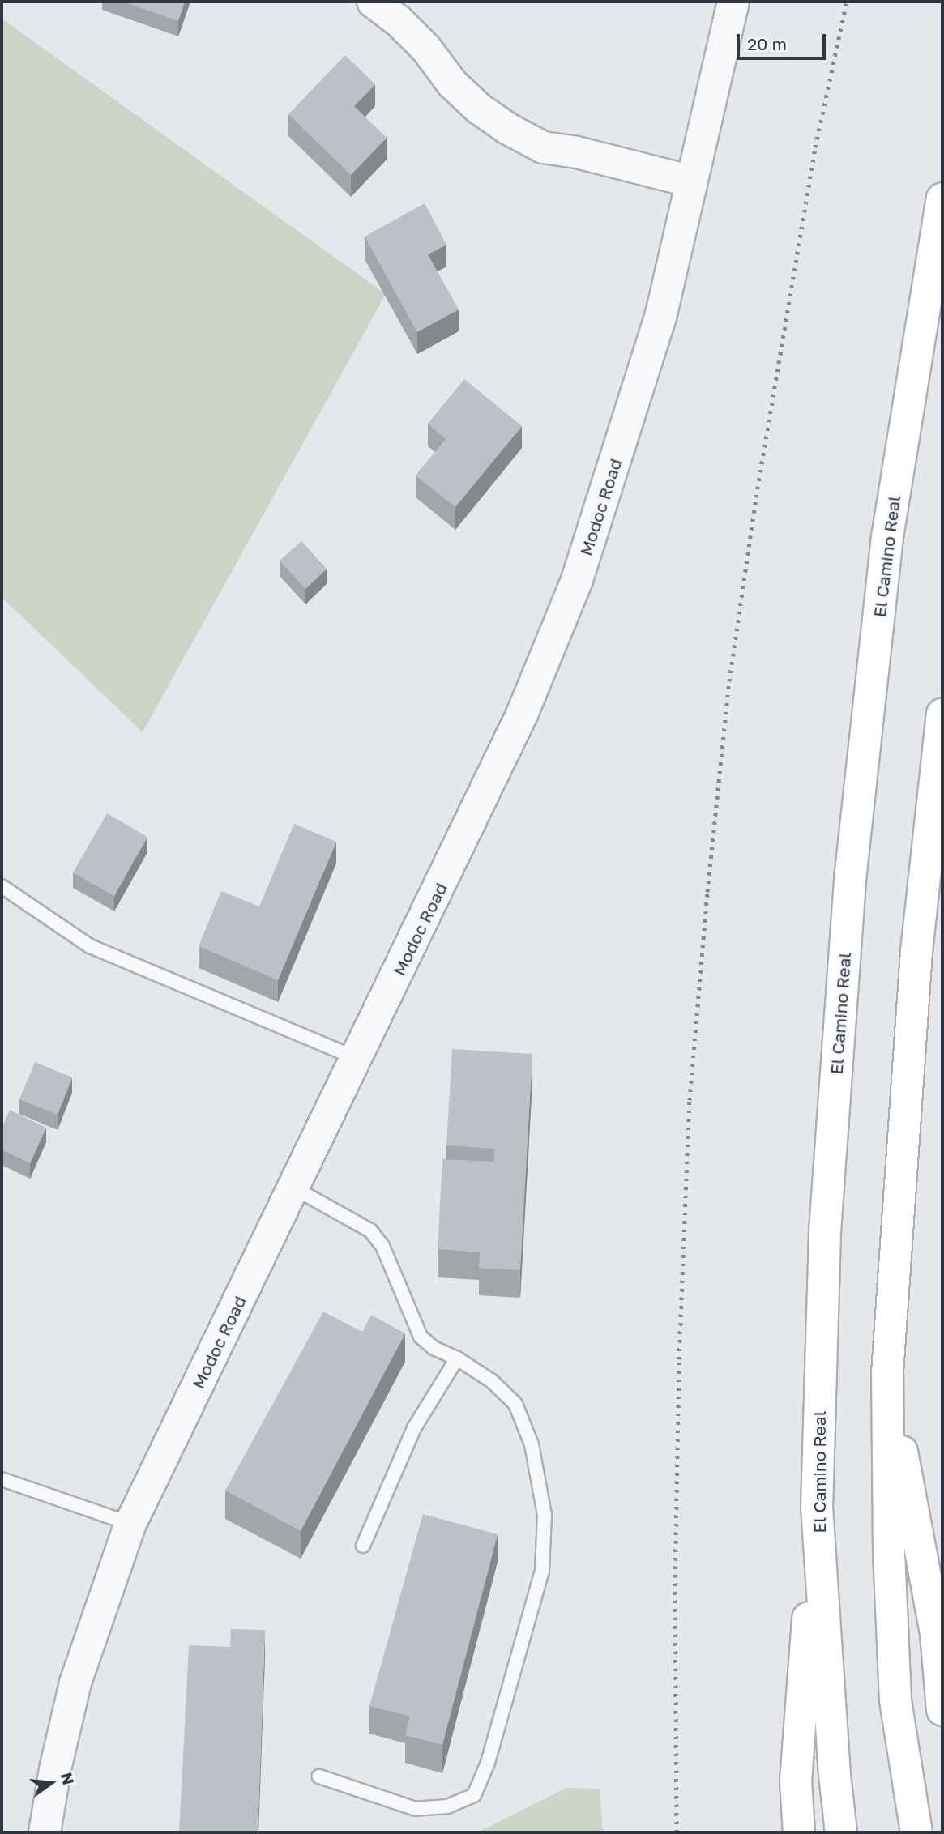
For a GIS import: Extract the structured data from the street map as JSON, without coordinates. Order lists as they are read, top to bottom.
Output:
{
  "streets": {
    "highway": ["El Camino Real"],
    "street": ["Modoc Road"]
  },
  "scale_bar": "20 m",
  "north": "right"
}
